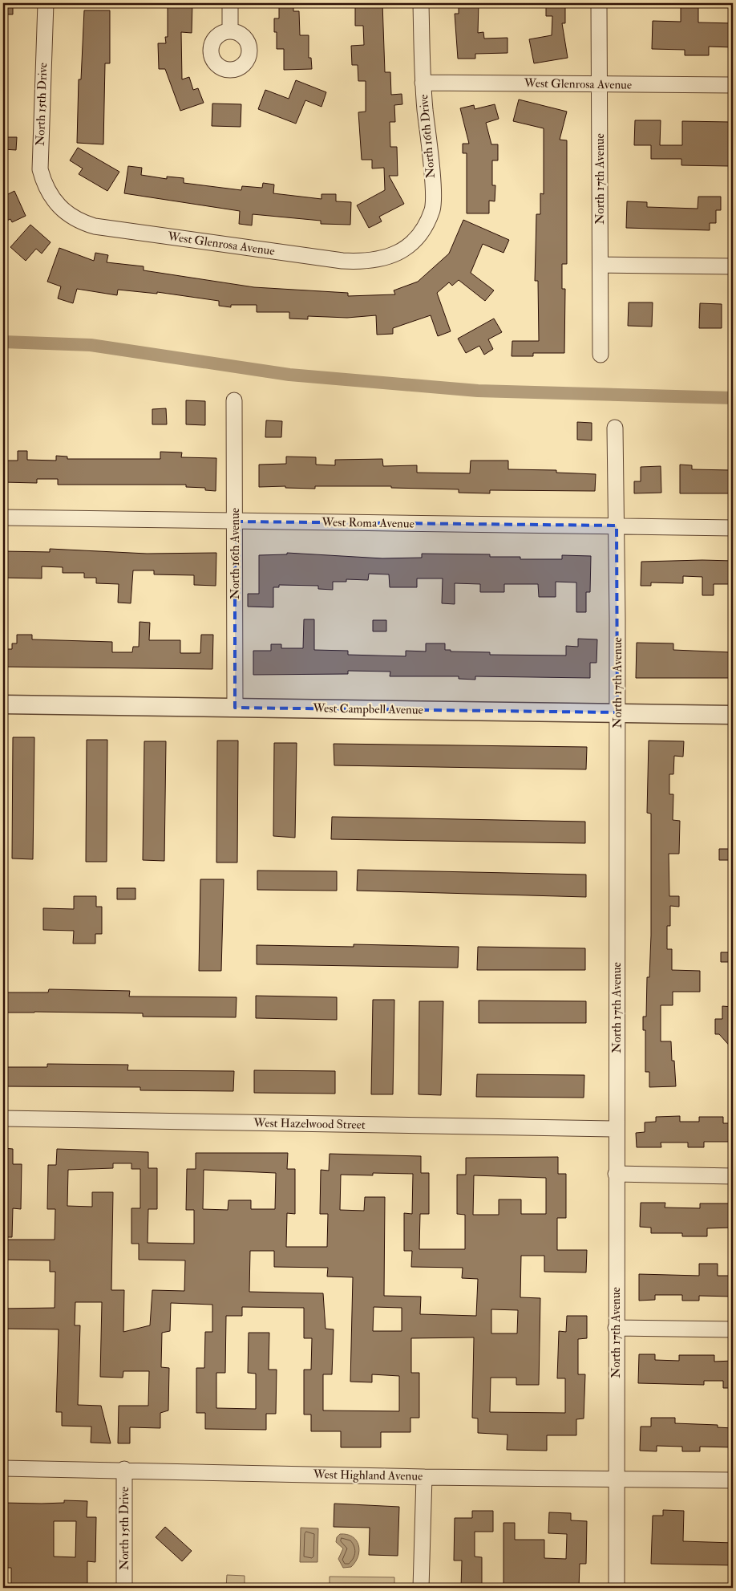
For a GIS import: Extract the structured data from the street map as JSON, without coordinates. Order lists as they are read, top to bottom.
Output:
{
  "streets": {
    "street": [
      "West Glenrosa Avenue",
      "North 15th Drive",
      "North 16th Drive",
      "North 17th Avenue",
      "West Roma Avenue",
      "North 16th Avenue",
      "West Campbell Avenue",
      "West Hazelwood Street",
      "West Highland Avenue"
    ]
  },
  "crossings": [
    ["West Glenrosa Avenue", "North 15th Drive"],
    ["West Glenrosa Avenue", "North 16th Drive"],
    ["West Glenrosa Avenue", "North 17th Avenue"],
    ["North 15th Drive", "West Highland Avenue"],
    ["North 17th Avenue", "West Roma Avenue"],
    ["North 17th Avenue", "West Campbell Avenue"],
    ["North 17th Avenue", "West Hazelwood Street"],
    ["North 17th Avenue", "West Highland Avenue"],
    ["West Roma Avenue", "North 16th Avenue"],
    ["North 16th Avenue", "West Campbell Avenue"]
  ]
}
